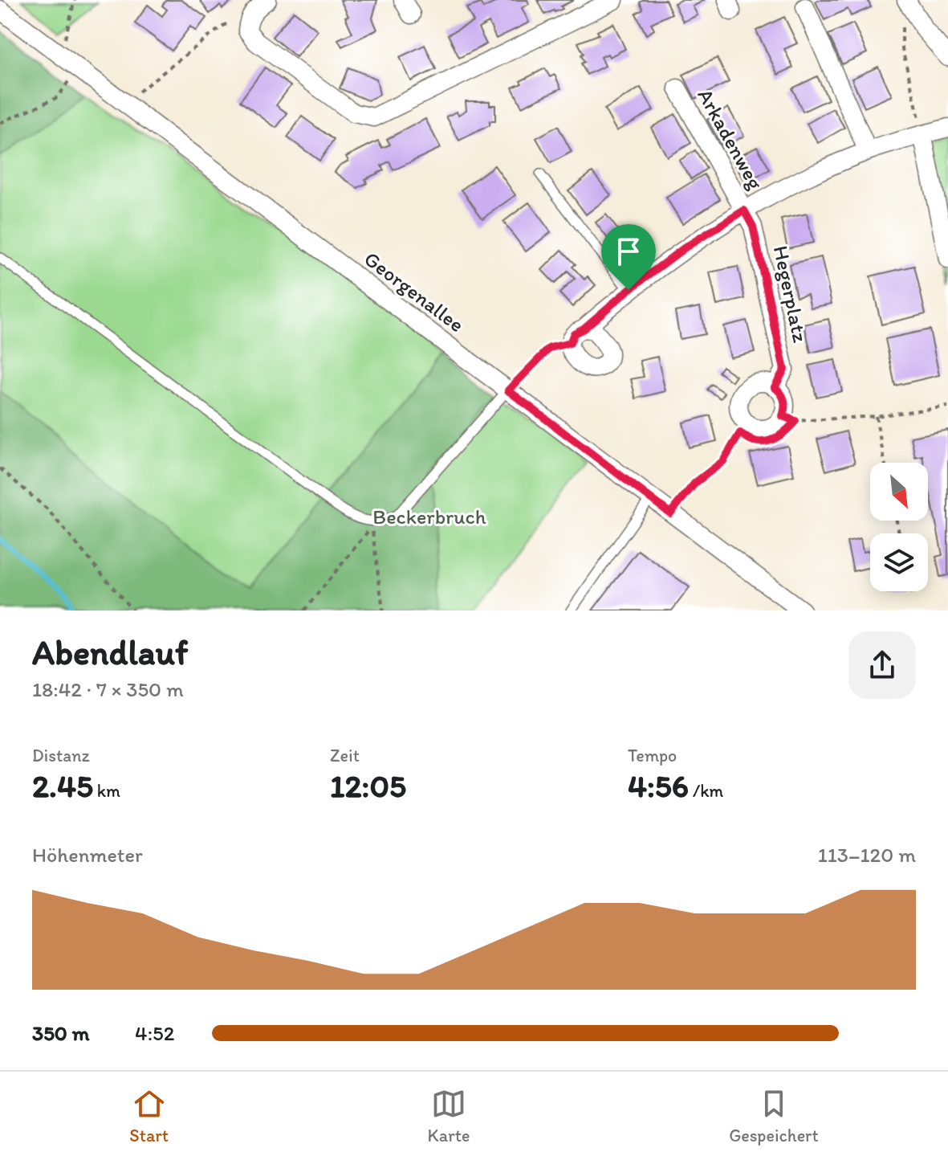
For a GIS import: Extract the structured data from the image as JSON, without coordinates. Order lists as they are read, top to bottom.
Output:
{
  "streets": {
    "street": ["Arkadenweg", "Georgenallee", "Hegerplatz"]
  },
  "crossings": [
    ["Arkadenweg", "Hegerplatz"]
  ],
  "parks": ["Beckerbruch"],
  "north": "bottom right",
  "page": {
    "heading": ["Abendlauf", "18:42 · 7 × 350 m"],
    "stats": [
      ["Distanz", "2.45 km"],
      ["Zeit", "12:05"],
      ["Tempo", "4:56 /km"]
    ],
    "chart": ["Höhenmeter", "113–120 m"],
    "list": [
      {
        "name": "350 m",
        "note": "4:52"
      }
    ],
    "tabs": ["Start", "Karte", "Gespeichert"]
  }
}
